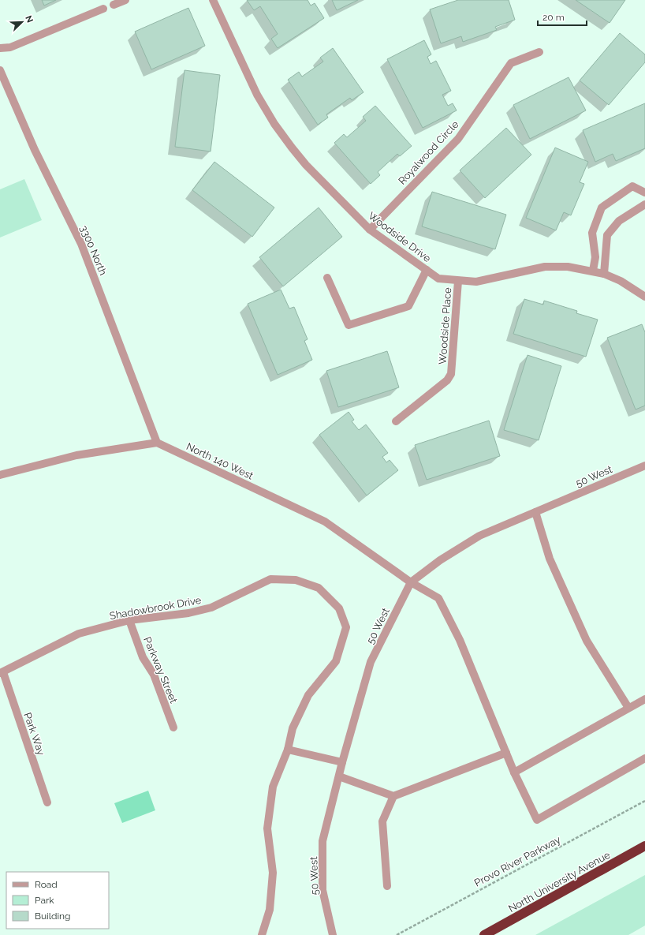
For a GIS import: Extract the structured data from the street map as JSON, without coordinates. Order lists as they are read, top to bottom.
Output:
{
  "streets": {
    "highway": ["North University Avenue"],
    "street": [
      "Royalwood Circle",
      "Woodside Drive",
      "3300 North",
      "Woodside Place",
      "North 140 West",
      "50 West",
      "Shadowbrook Drive",
      "Parkway Street",
      "Park Way"
    ],
    "path": ["Provo River Parkway"]
  },
  "crossings": [
    ["Royalwood Circle", "Woodside Drive"],
    ["Woodside Drive", "Woodside Place"],
    ["3300 North", "North 140 West"],
    ["North 140 West", "50 West"],
    ["Shadowbrook Drive", "Parkway Street"],
    ["Shadowbrook Drive", "Park Way"]
  ],
  "legend": ["Road", "Park", "Building"],
  "scale_bar": "20 m",
  "north": "top right"
}
